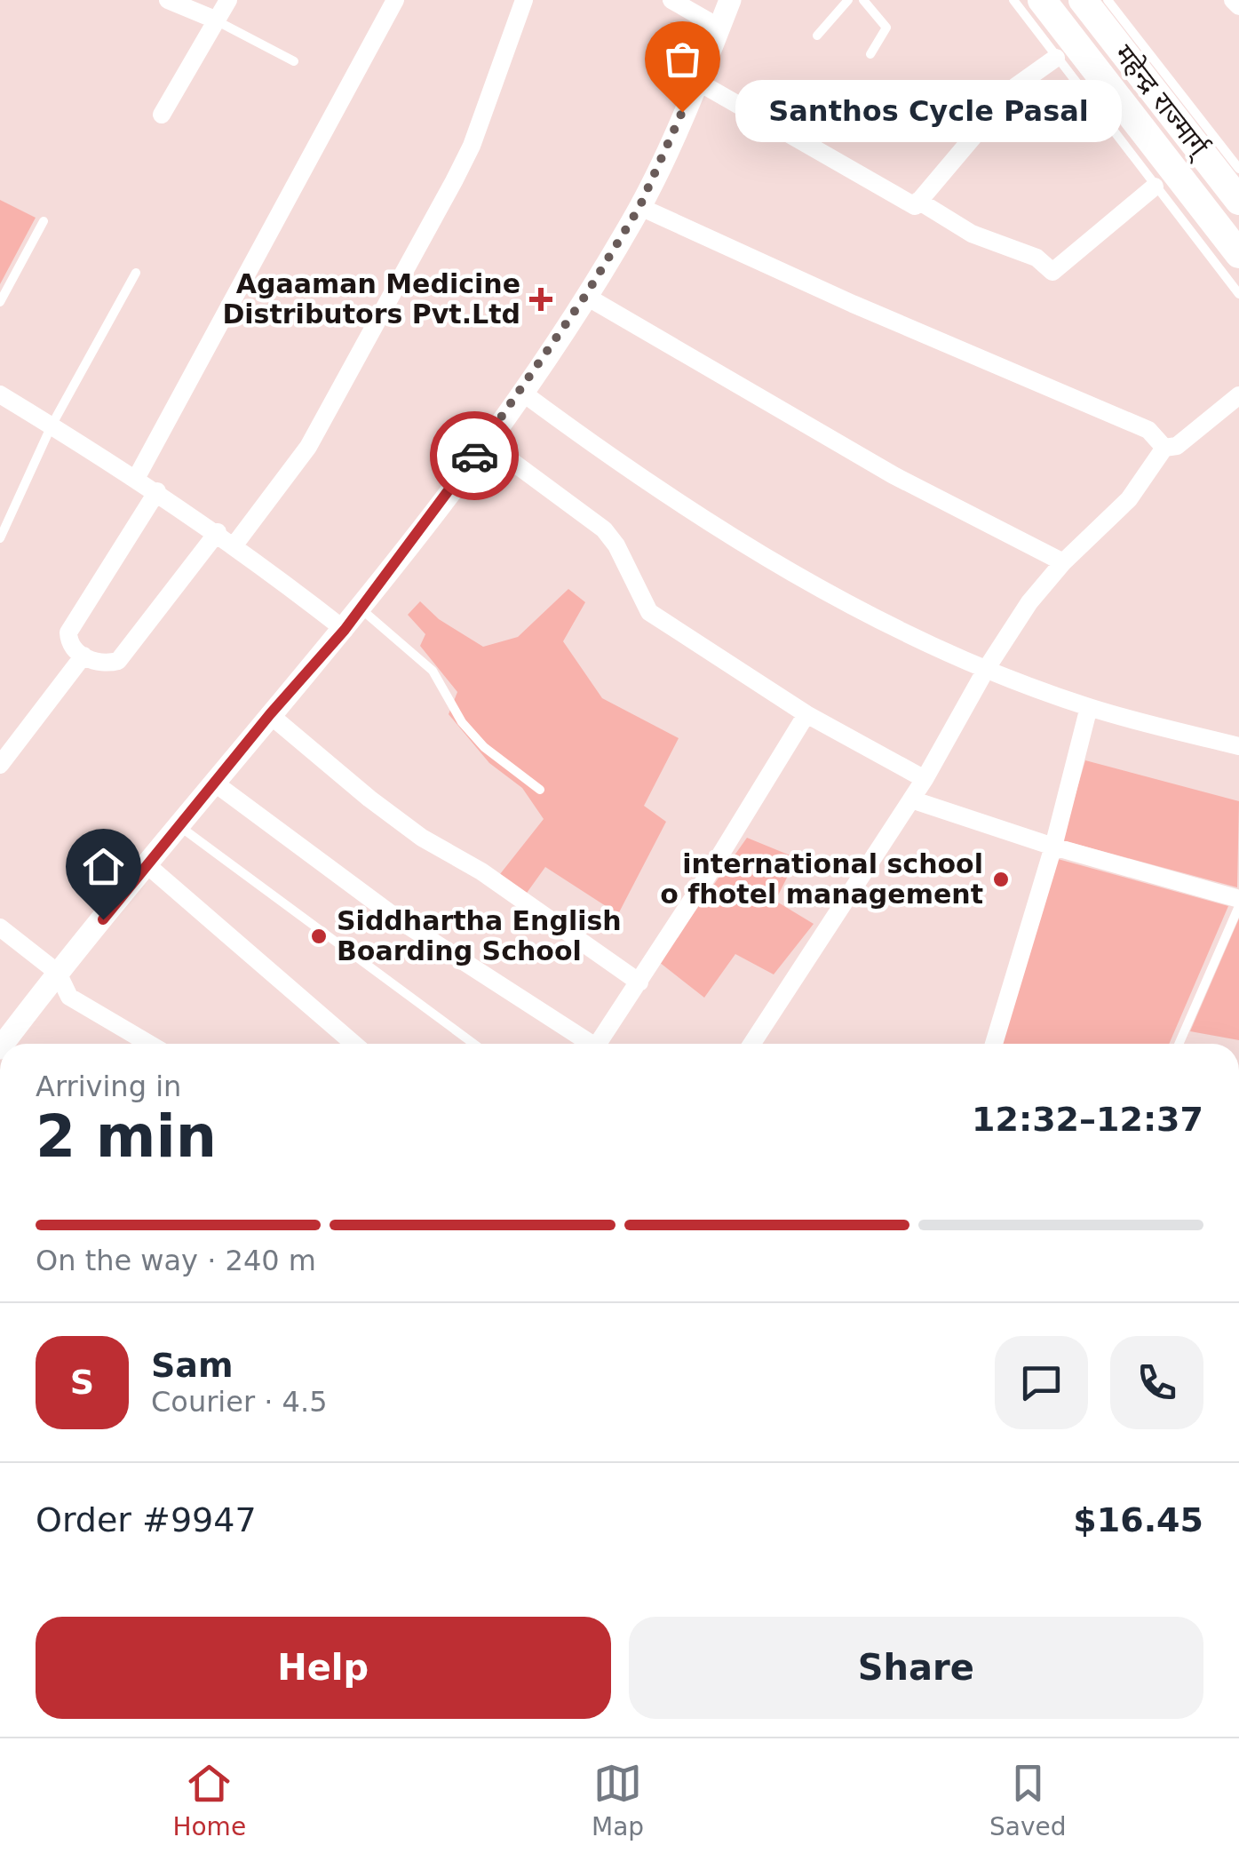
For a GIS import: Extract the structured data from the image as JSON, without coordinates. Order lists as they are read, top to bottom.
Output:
{
  "streets": {
    "highway": ["महेन्द्र राज्मार्ग्"]
  },
  "places": {
    "other": ["Santhos Cycle Pasal", "international school o fhotel management", "Siddhartha English Boarding School"],
    "health": ["Agaaman Medicine Distributors Pvt.Ltd"]
  },
  "page": {
    "bubble": "Santhos Cycle Pasal",
    "heading": ["2 min", "Arriving in", "12:32–12:37"],
    "panel": [
      "Sam",
      "Courier · 4.5",
      "Order #9947",
      "$16.45"
    ],
    "bar": "On the way · 240 m",
    "round": "S",
    "buttons": ["Help", "Share"],
    "tabs": ["Home", "Map", "Saved"]
  }
}
